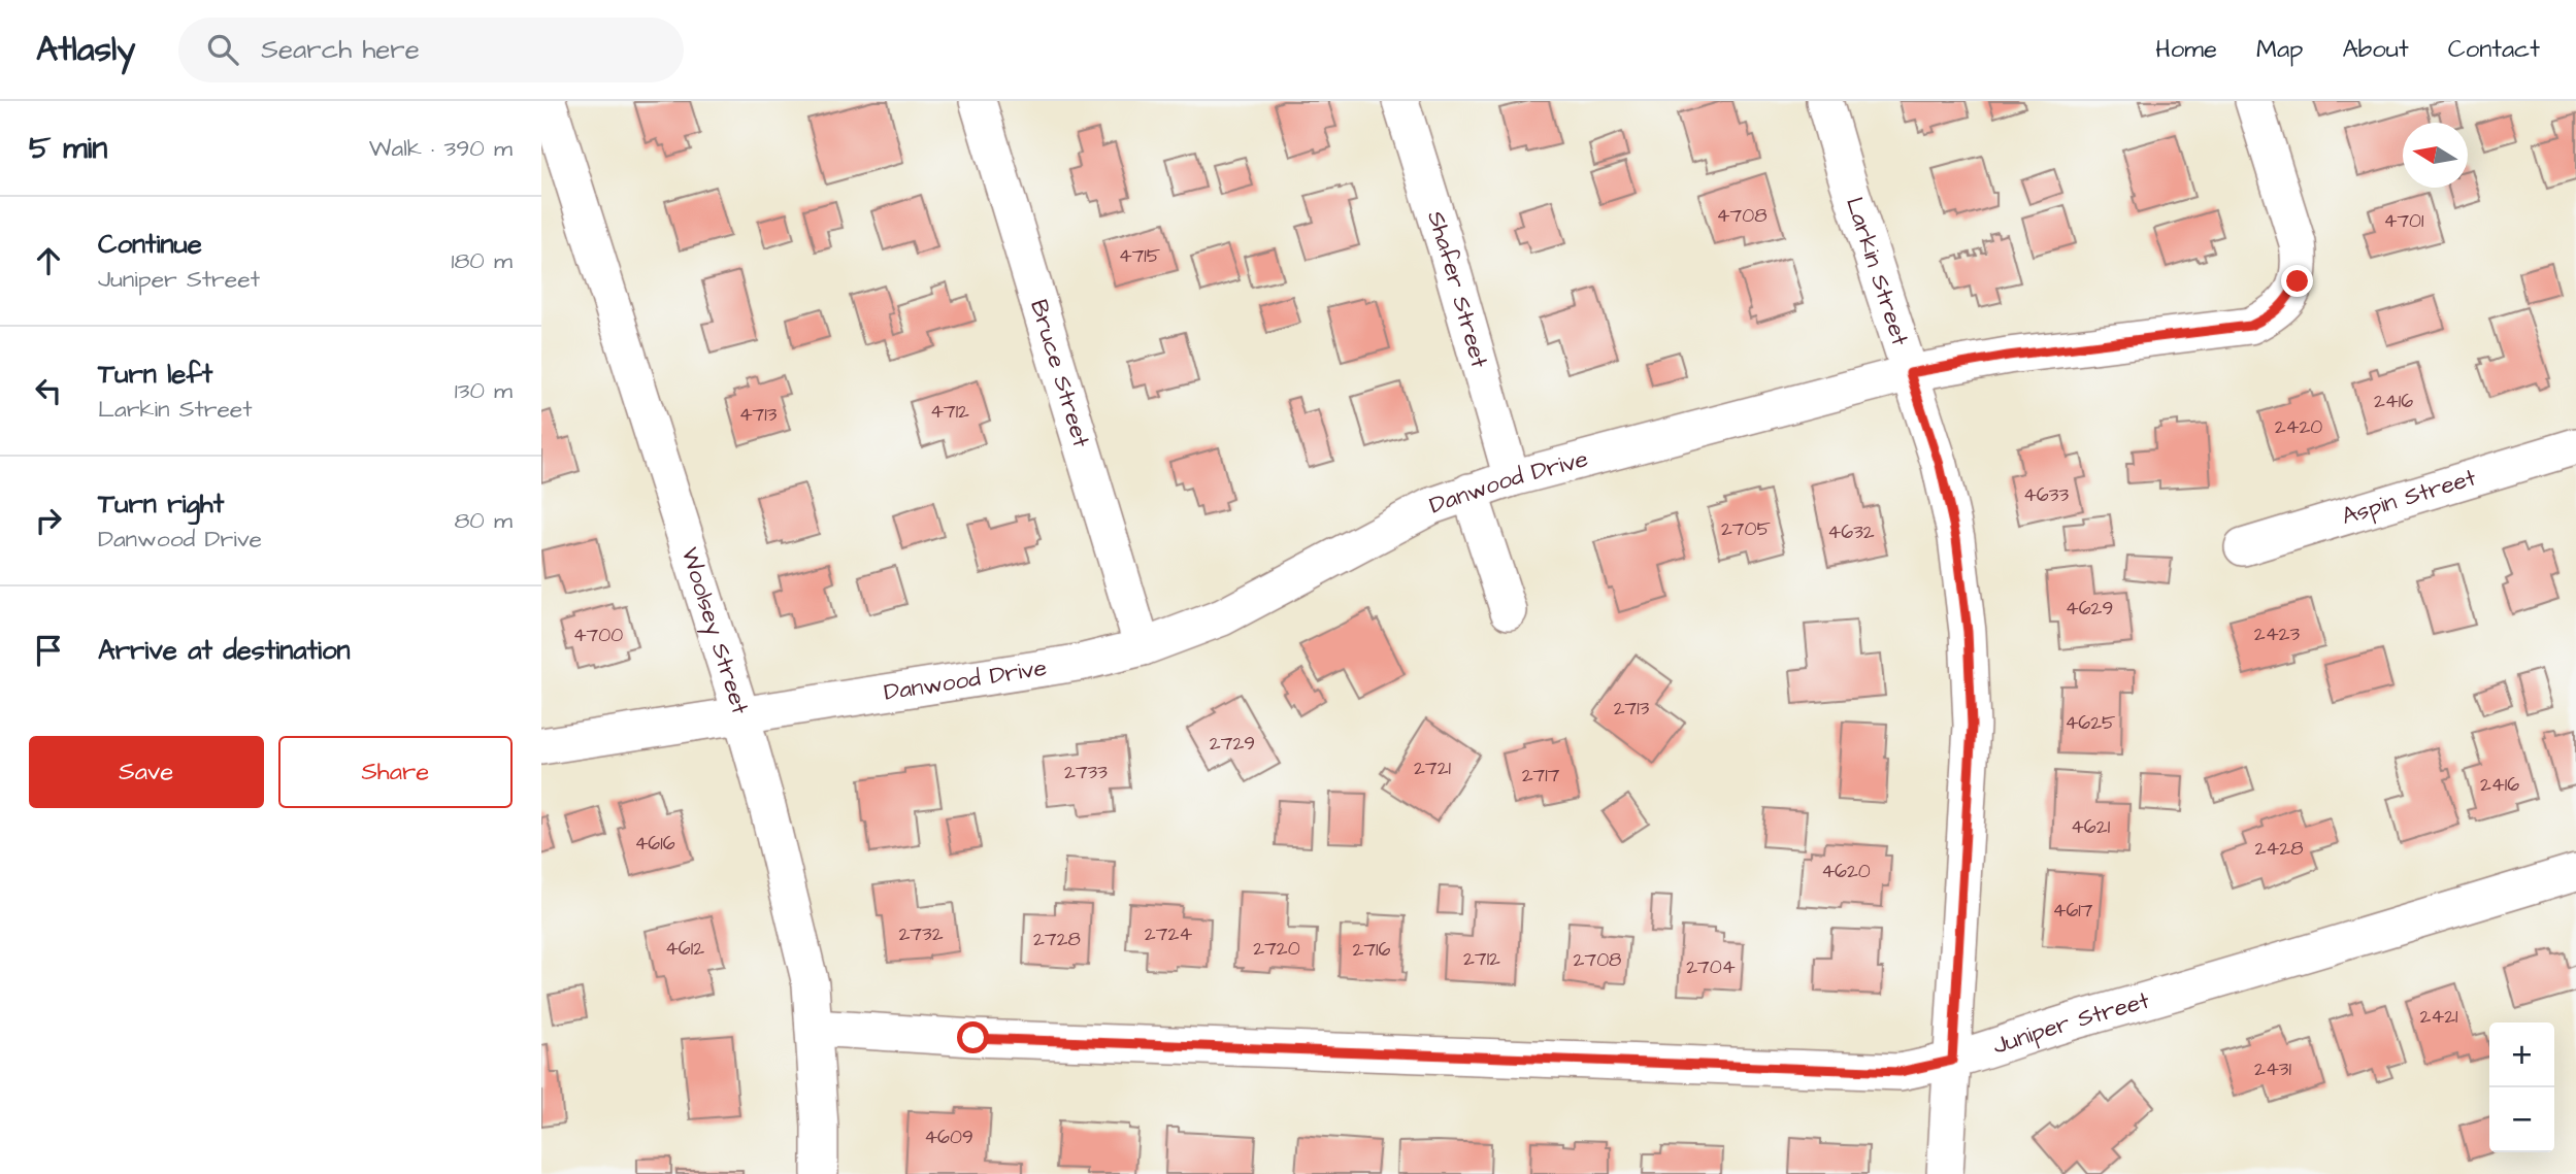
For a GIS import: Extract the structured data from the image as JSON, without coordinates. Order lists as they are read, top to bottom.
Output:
{
  "streets": {
    "street": [
      "Larkin Street",
      "Shafer Street",
      "Bruce Street",
      "Danwood Drive",
      "Aspin Street",
      "Woolsey Street",
      "Juniper Street"
    ]
  },
  "crossings": [
    ["Larkin Street", "Danwood Drive"],
    ["Larkin Street", "Juniper Street"],
    ["Shafer Street", "Danwood Drive"],
    ["Bruce Street", "Danwood Drive"],
    ["Danwood Drive", "Woolsey Street"],
    ["Woolsey Street", "Juniper Street"]
  ],
  "house_numbers": [
    "4708",
    "4701",
    "4715",
    "2416",
    "4712",
    "4713",
    "2420",
    "4633",
    "2705",
    "4632",
    "4629",
    "2423",
    "4700",
    "2713",
    "4625",
    "2729",
    "2721",
    "2733",
    "2717",
    "2416",
    "4621",
    "4616",
    "2428",
    "4620",
    "4617",
    "2732",
    "2724",
    "2728",
    "4612",
    "2720",
    "2716",
    "2712",
    "2708",
    "2704",
    "2421",
    "2431",
    "4609"
  ],
  "north": "left",
  "page": {
    "header": "Atlasly",
    "search": "Search here",
    "nav": [
      "Home",
      "Map",
      "About",
      "Contact"
    ],
    "heading": ["5 min", "Walk · 390 m"],
    "list": [
      ["Continue", "Juniper Street", "180 m"],
      ["Turn left", "Larkin Street", "130 m"],
      ["Turn right", "Danwood Drive", "80 m"],
      "Arrive at destination"
    ],
    "buttons": ["Save", "Share"],
    "map_buttons": ["+", "−"]
  }
}
